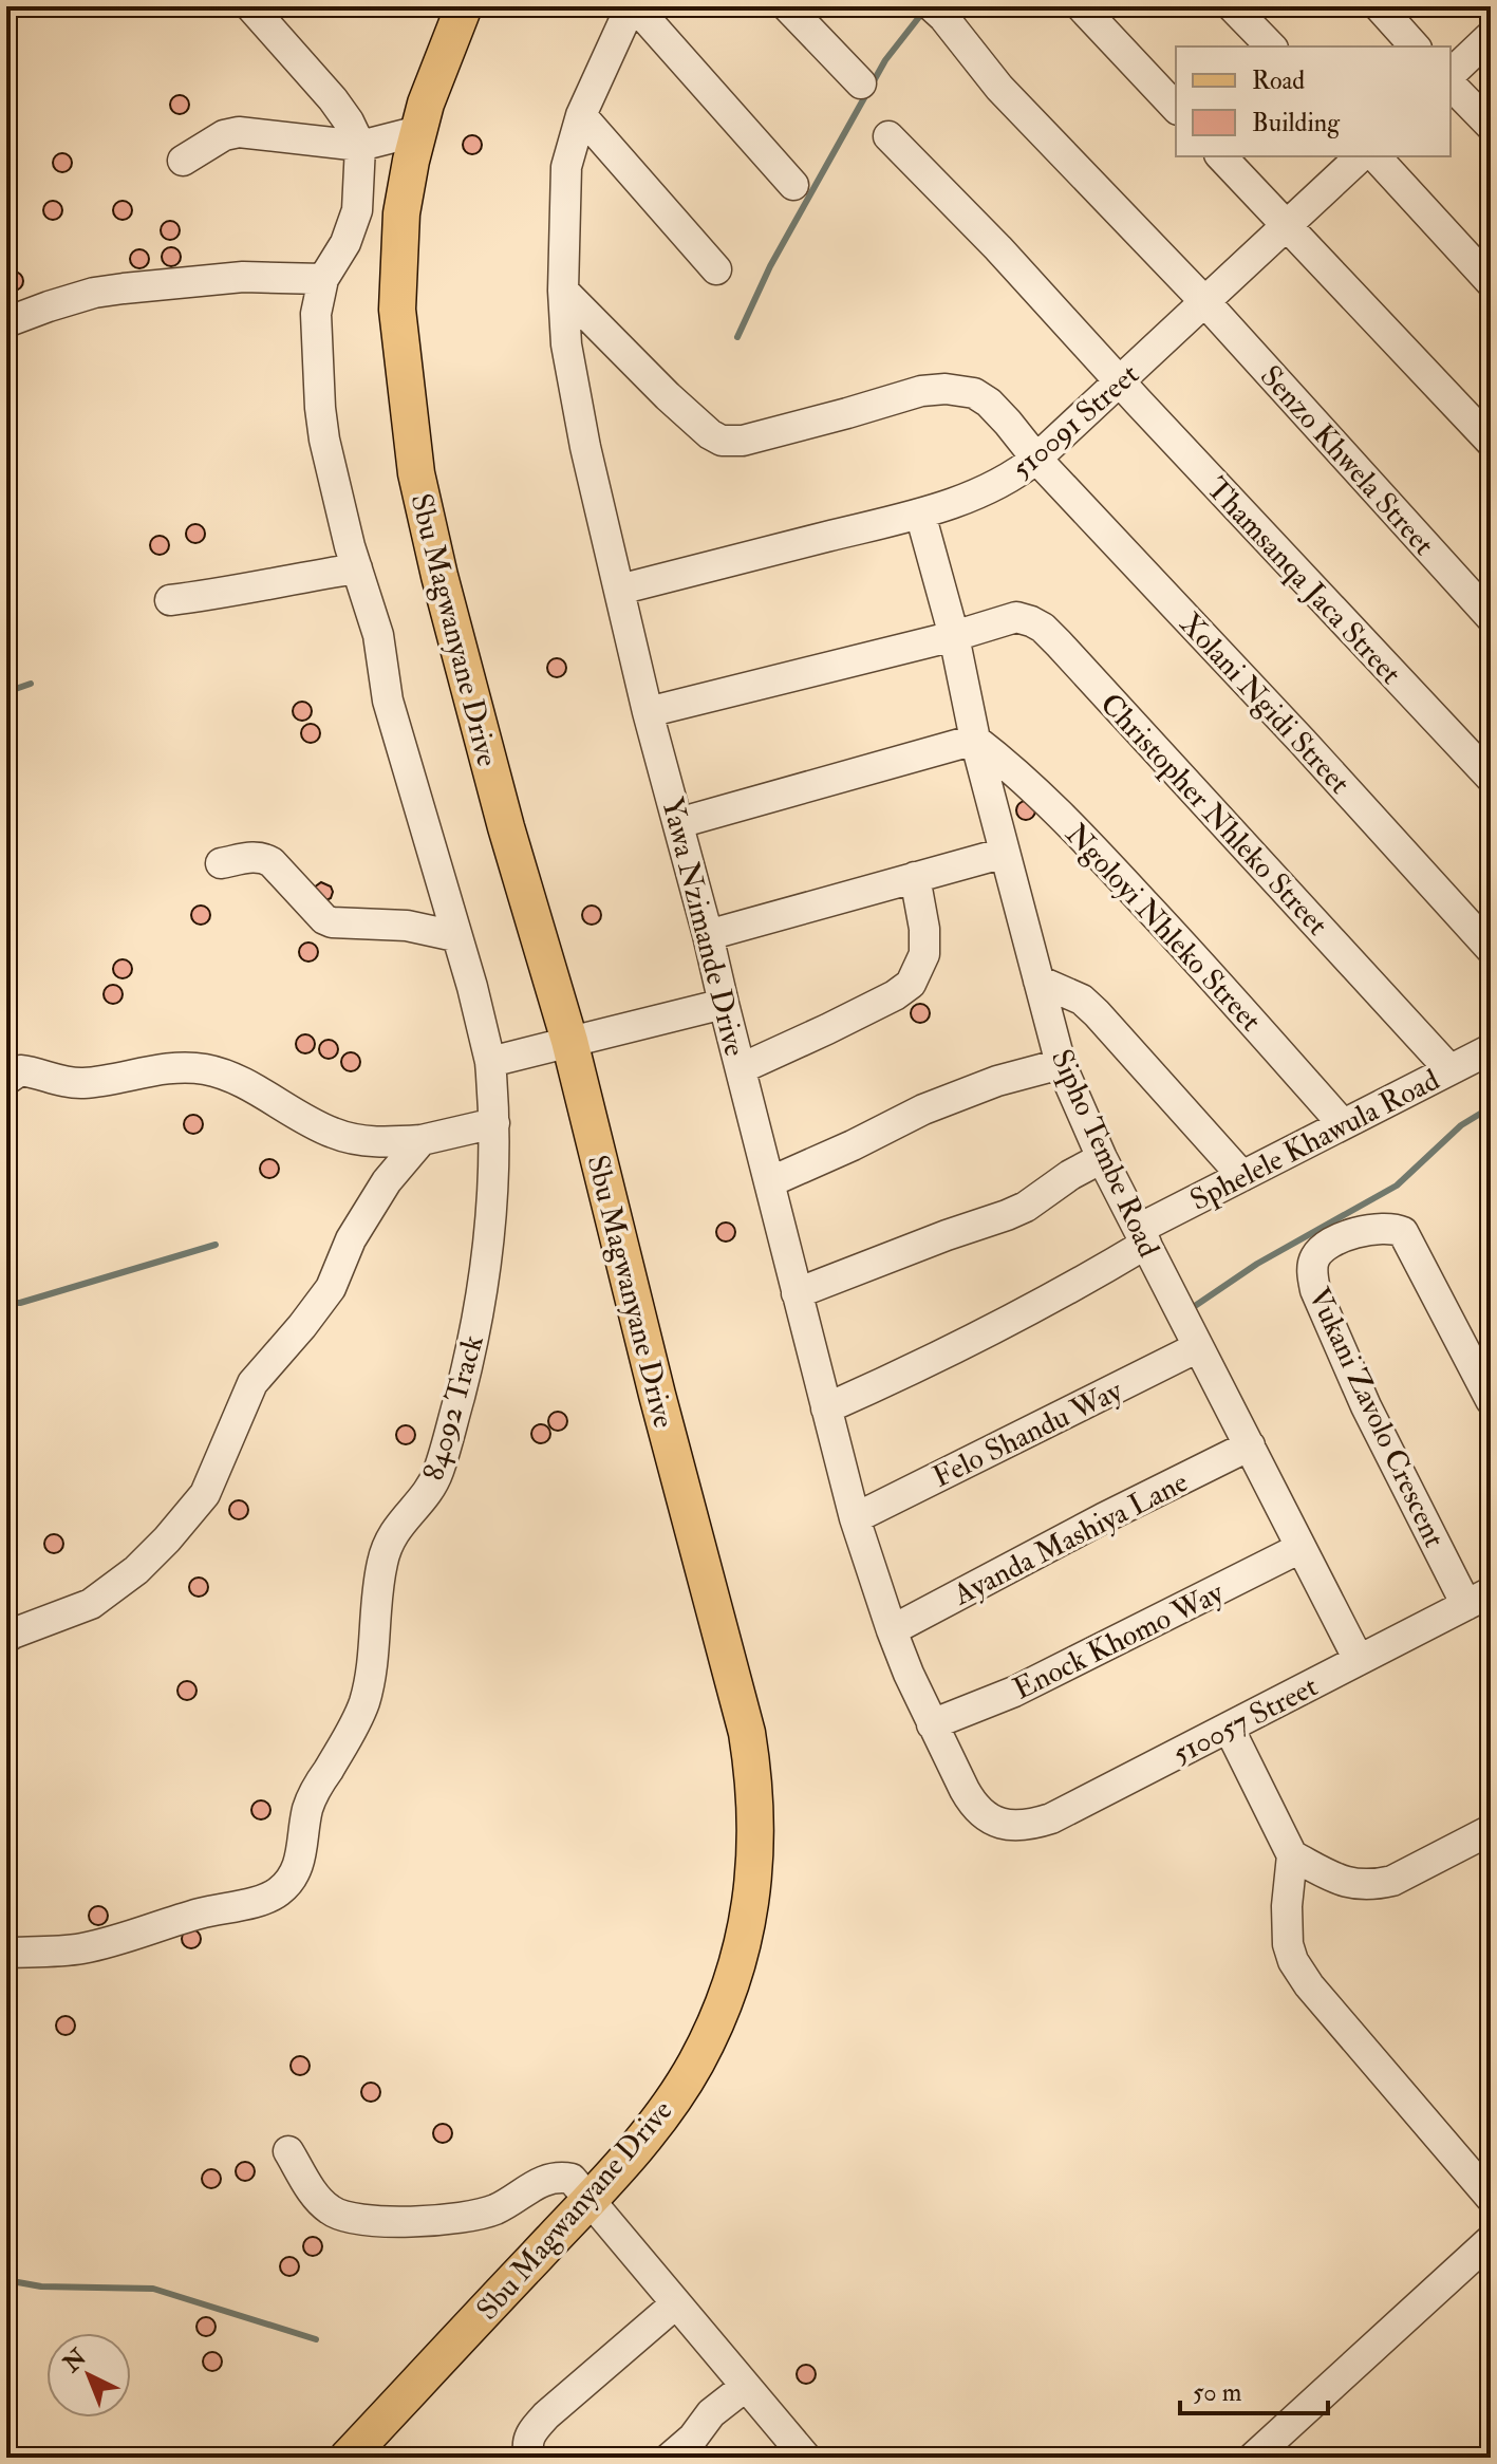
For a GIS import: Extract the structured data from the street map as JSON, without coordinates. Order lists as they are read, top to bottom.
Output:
{
  "streets": {
    "main road": ["Sbu Magwanyane Drive"],
    "street": [
      "510091 Street",
      "Senzo Khwela Street",
      "Thamsanqa Jaca Street",
      "Xolani Ngidi Street",
      "Christopher Nhleko Street",
      "Yawa Nzimande Drive",
      "Ngoloyi Nhleko Street",
      "Sphelele Khawula Road",
      "Sipho Tembe Road",
      "84092 Track",
      "Vukani Zavolo Crescent",
      "Felo Shandu Way",
      "Ayanda Mashiya Lane",
      "Enock Khomo Way",
      "510057 Street"
    ]
  },
  "crossings": [
    ["510091 Street", "Senzo Khwela Street"],
    ["510091 Street", "Thamsanqa Jaca Street"],
    ["510091 Street", "Xolani Ngidi Street"],
    ["510091 Street", "Yawa Nzimande Drive"],
    ["510091 Street", "Sipho Tembe Road"],
    ["Xolani Ngidi Street", "Yawa Nzimande Drive"],
    ["Christopher Nhleko Street", "Yawa Nzimande Drive"],
    ["Christopher Nhleko Street", "Sphelele Khawula Road"],
    ["Christopher Nhleko Street", "Sipho Tembe Road"],
    ["Yawa Nzimande Drive", "Sphelele Khawula Road"],
    ["Yawa Nzimande Drive", "Felo Shandu Way"],
    ["Yawa Nzimande Drive", "Ayanda Mashiya Lane"],
    ["Yawa Nzimande Drive", "Enock Khomo Way"],
    ["Yawa Nzimande Drive", "510057 Street"],
    ["Ngoloyi Nhleko Street", "Sphelele Khawula Road"],
    ["Ngoloyi Nhleko Street", "Sipho Tembe Road"],
    ["Sphelele Khawula Road", "Sipho Tembe Road"],
    ["Sipho Tembe Road", "Felo Shandu Way"],
    ["Sipho Tembe Road", "Ayanda Mashiya Lane"],
    ["Sipho Tembe Road", "Enock Khomo Way"],
    ["Sipho Tembe Road", "510057 Street"],
    ["Vukani Zavolo Crescent", "510057 Street"]
  ],
  "legend": ["Road", "Building"],
  "scale_bar": "50 m",
  "north": "top left"
}
